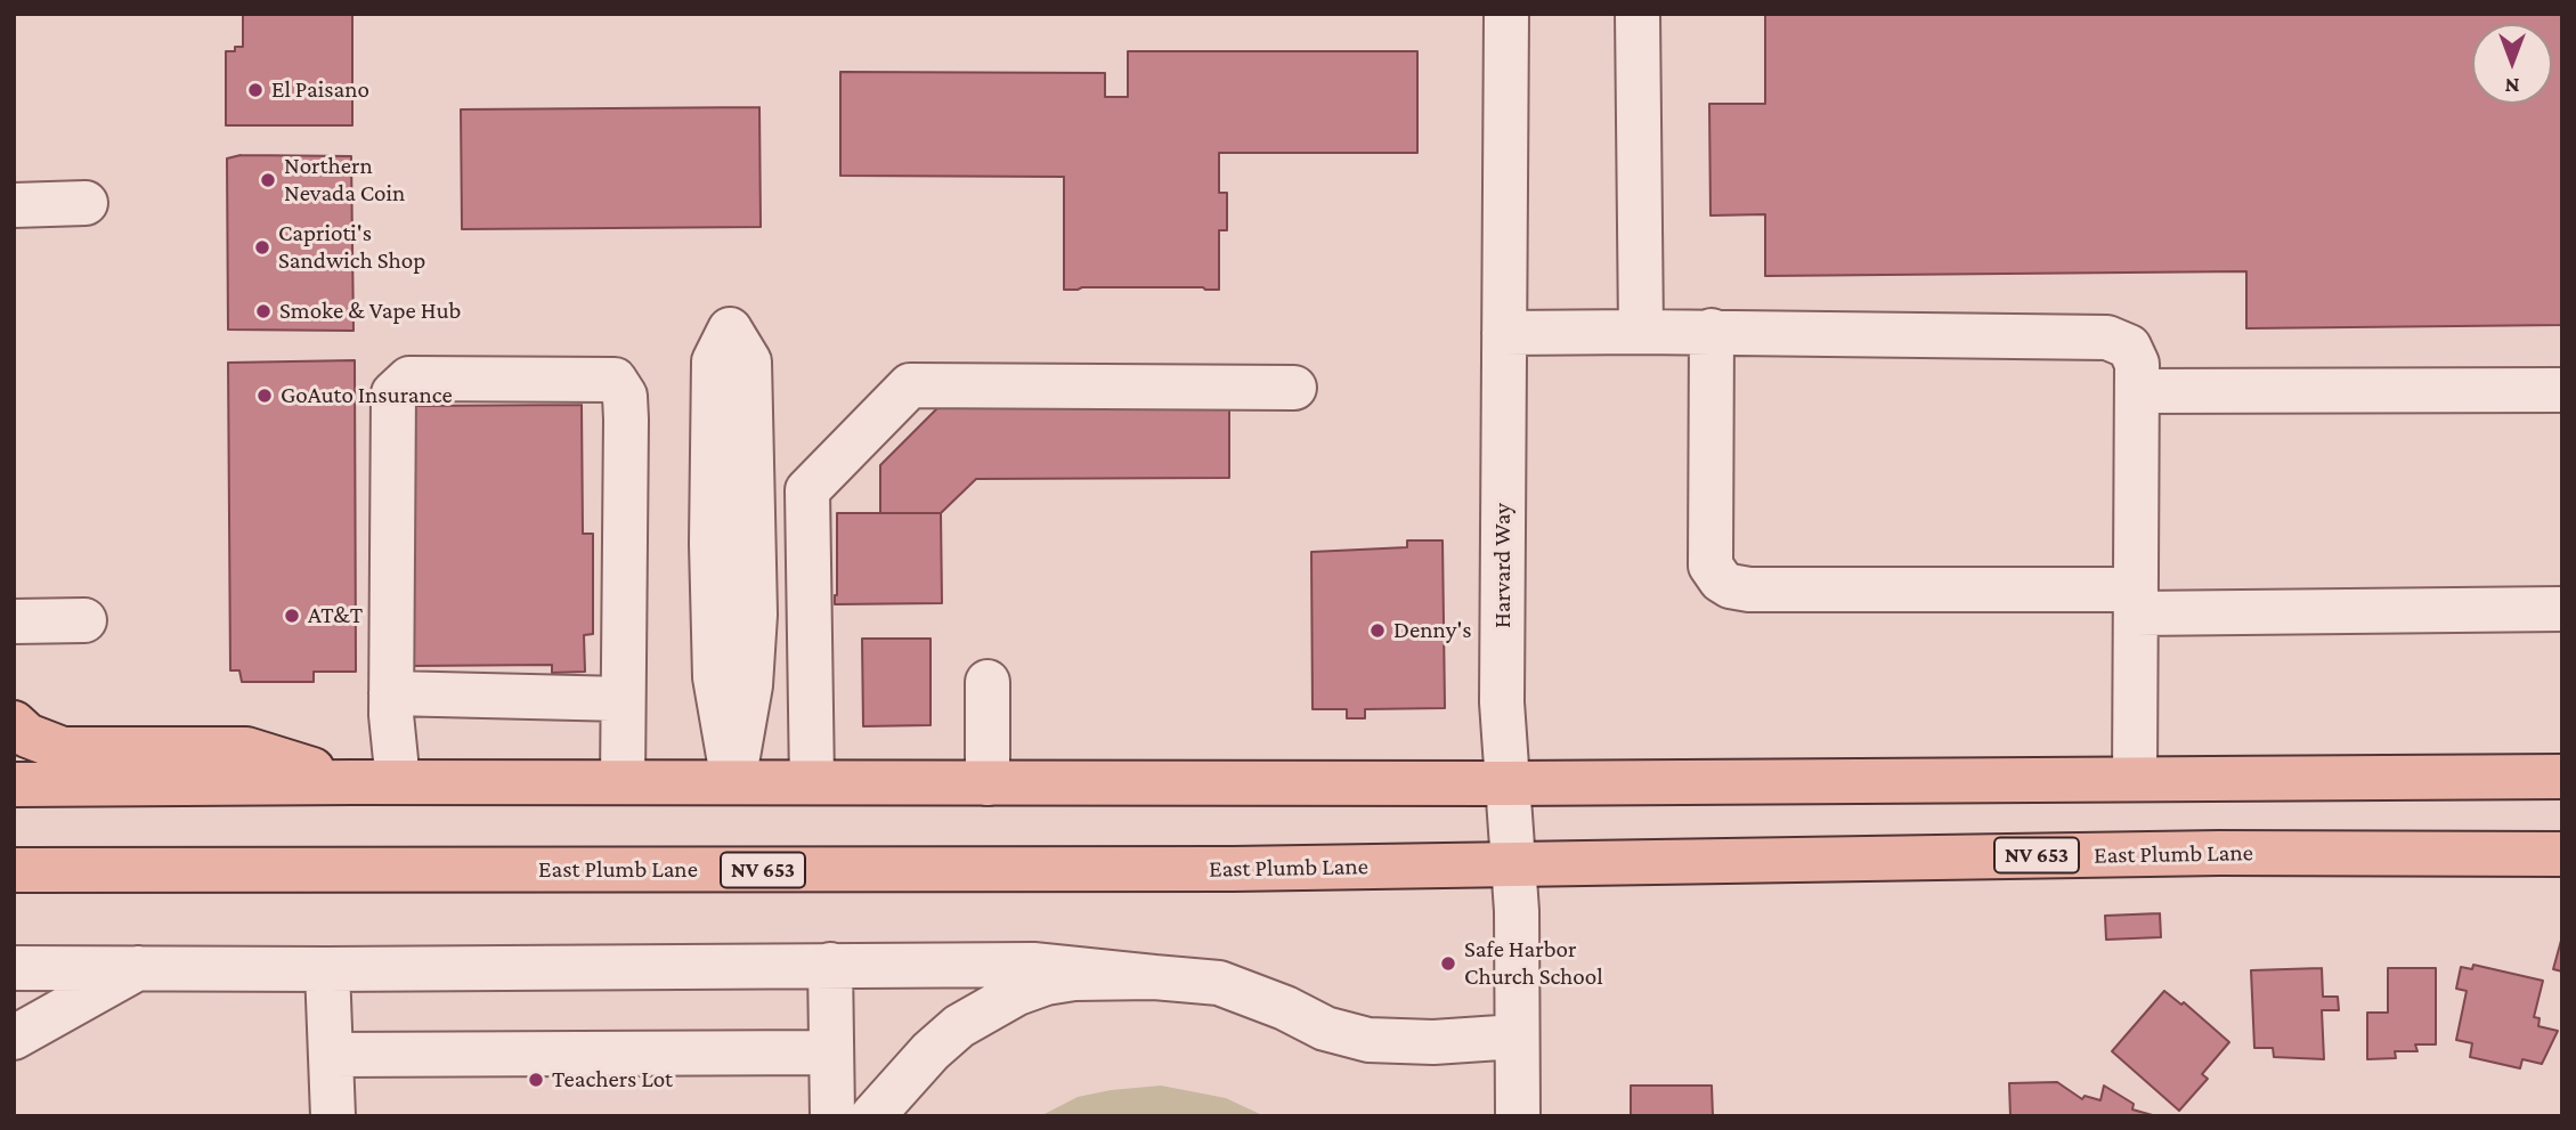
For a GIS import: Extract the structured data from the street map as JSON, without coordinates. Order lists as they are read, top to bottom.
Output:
{
  "streets": {
    "main road": ["East Plumb Lane", "NV 653"],
    "street": ["Harvard Way"]
  },
  "crossings": [
    ["Harvard Way", "East Plumb Lane"]
  ],
  "places": [
    "El Paisano",
    "Northern Nevada Coin",
    "Caprioti's Sandwich Shop",
    "Smoke & Vape Hub",
    "GoAuto Insurance",
    "AT&T",
    "Denny's",
    "Safe Harbor Church School",
    "Teachers Lot"
  ],
  "north": "bottom"
}
